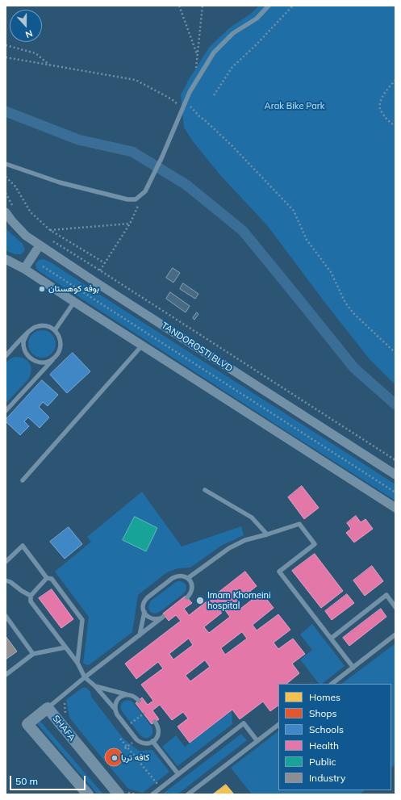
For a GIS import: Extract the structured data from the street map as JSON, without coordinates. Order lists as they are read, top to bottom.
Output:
{
  "streets": {
    "street": ["TANDOROSTI BLVD", "SHAFA"]
  },
  "parks": ["Arak Bike Park"],
  "places": ["بوفه کوهستان", "Imam Khomeini hospital", "کافه تریا"],
  "legend": [
    "Homes",
    "Shops",
    "Schools",
    "Health",
    "Public",
    "Industry"
  ],
  "scale_bar": "50 m",
  "north": "bottom"
}
